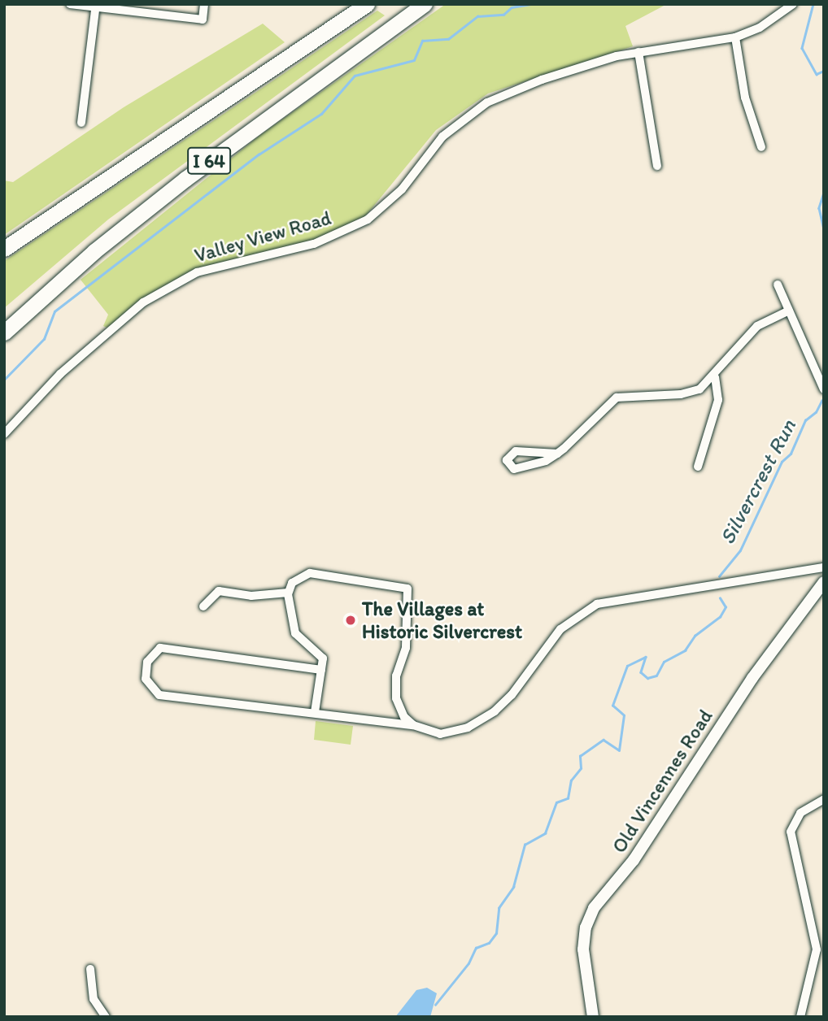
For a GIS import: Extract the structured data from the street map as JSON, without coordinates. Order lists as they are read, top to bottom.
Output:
{
  "streets": {
    "highway": ["I 64"],
    "street": ["Valley View Road", "Old Vincennes Road"]
  },
  "water": ["Silvercrest Run"],
  "places": ["The Villages at Historic Silvercrest"]
}
